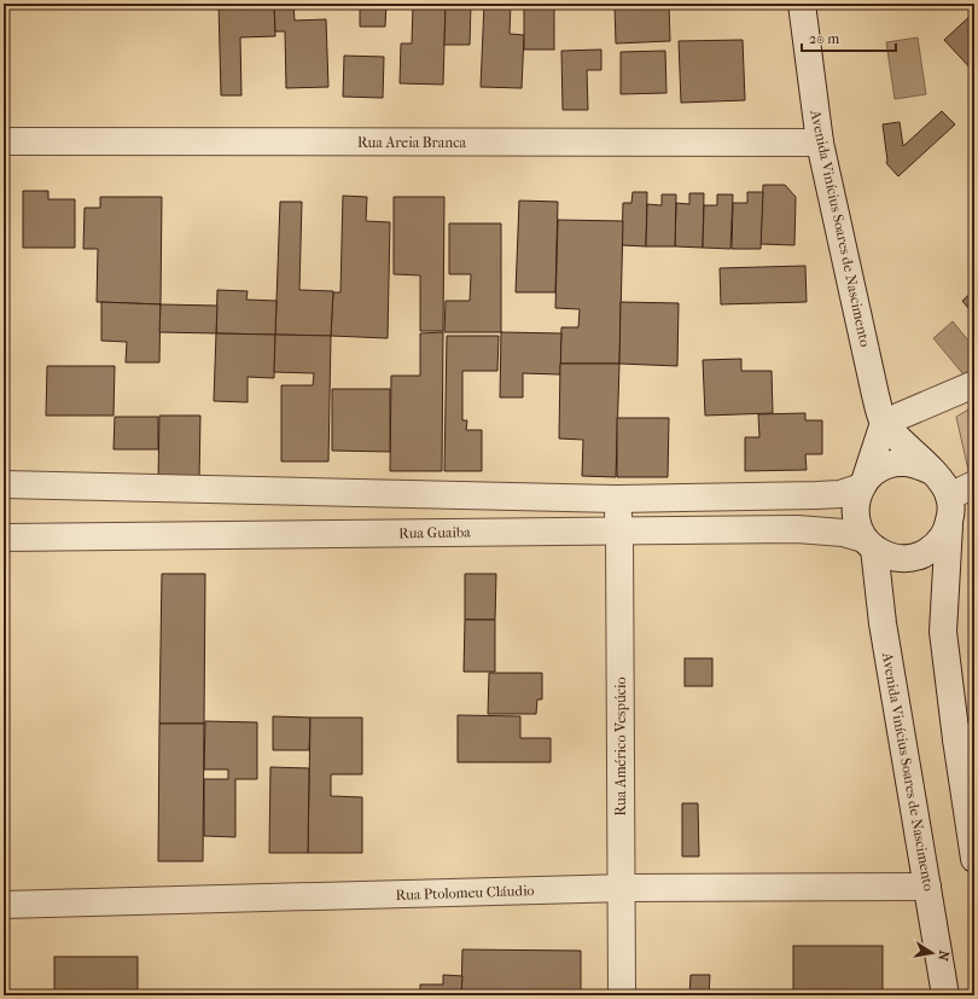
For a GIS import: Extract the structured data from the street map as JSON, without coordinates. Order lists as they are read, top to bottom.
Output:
{
  "streets": {
    "street": [
      "Rua Areia Branca",
      "Avenida Vinícius Soares de Nascimento",
      "Rua Guaiba",
      "Rua Américo Vespúcio",
      "Rua Ptolomeu Cláudio"
    ]
  },
  "crossings": [
    ["Rua Areia Branca", "Avenida Vinícius Soares de Nascimento"],
    ["Avenida Vinícius Soares de Nascimento", "Rua Guaiba"],
    ["Avenida Vinícius Soares de Nascimento", "Rua Ptolomeu Cláudio"],
    ["Rua Guaiba", "Rua Américo Vespúcio"],
    ["Rua Américo Vespúcio", "Rua Ptolomeu Cláudio"]
  ],
  "scale_bar": "20 m",
  "north": "right"
}
